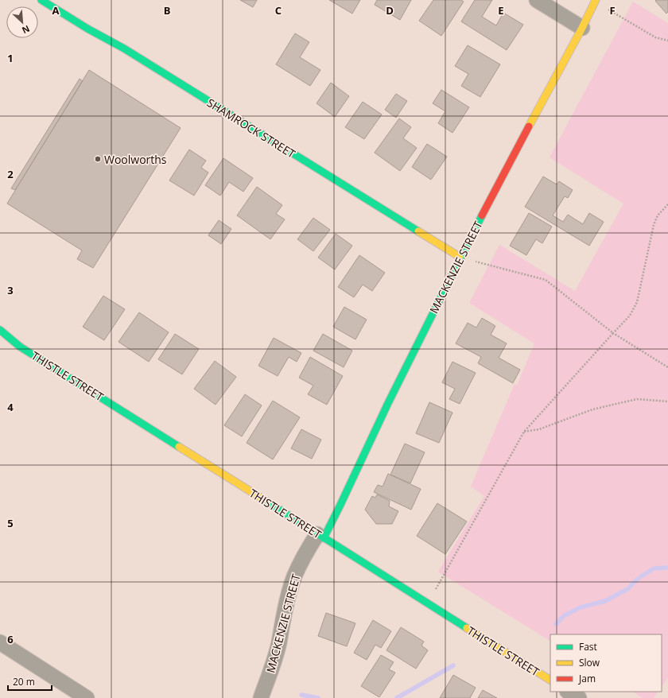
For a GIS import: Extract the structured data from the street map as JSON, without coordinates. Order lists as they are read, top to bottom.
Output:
{
  "streets": {
    "street": ["SHAMROCK STREET", "MACKENZIE STREET", "THISTLE STREET"]
  },
  "crossings": [
    ["SHAMROCK STREET", "MACKENZIE STREET"],
    ["MACKENZIE STREET", "THISTLE STREET"]
  ],
  "places": ["Woolworths"],
  "legend": ["Fast", "Slow", "Jam"],
  "scale_bar": "20 m",
  "north": "bottom right",
  "grid": {
    "columns": [
      "A",
      "B",
      "C",
      "D",
      "E",
      "F"
    ],
    "rows": [
      "1",
      "2",
      "3",
      "4",
      "5",
      "6"
    ]
  }
}
